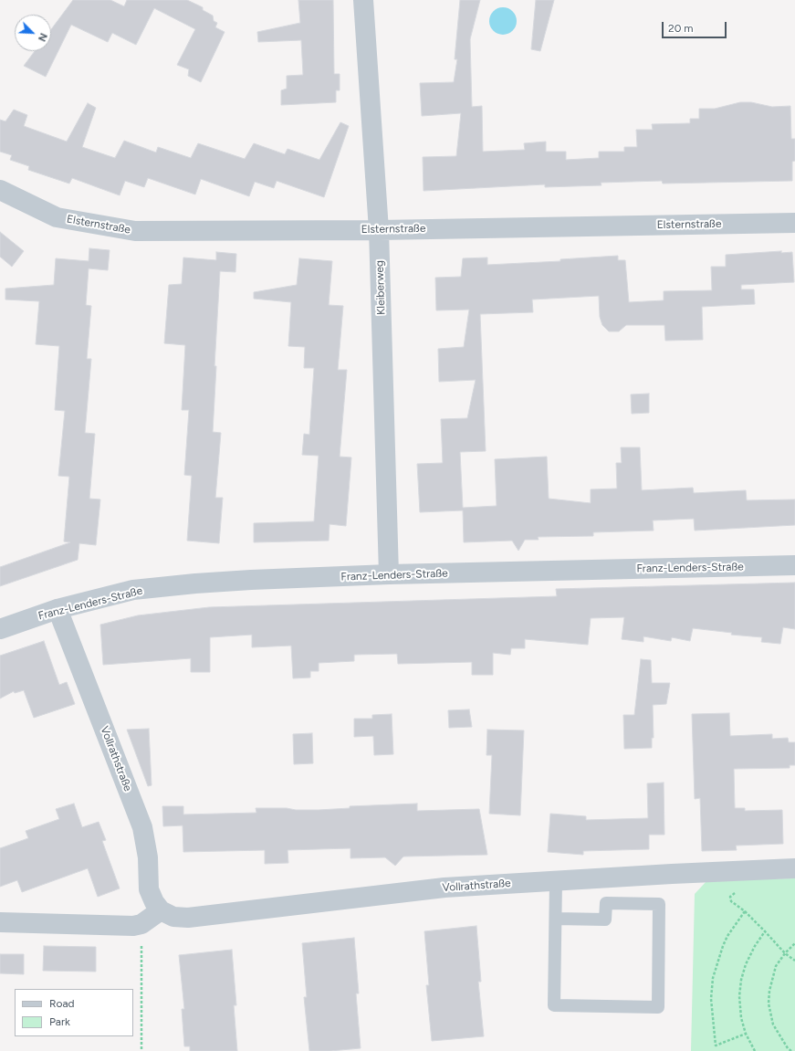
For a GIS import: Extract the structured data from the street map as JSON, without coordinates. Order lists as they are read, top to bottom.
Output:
{
  "streets": {
    "street": [
      "Elsternstraße",
      "Kleiberweg",
      "Franz-Lenders-Straße",
      "Vollrathstraße"
    ]
  },
  "crossings": [
    ["Elsternstraße", "Kleiberweg"],
    ["Kleiberweg", "Franz-Lenders-Straße"],
    ["Franz-Lenders-Straße", "Vollrathstraße"]
  ],
  "legend": ["Road", "Park"],
  "scale_bar": "20 m",
  "north": "bottom right"
}
